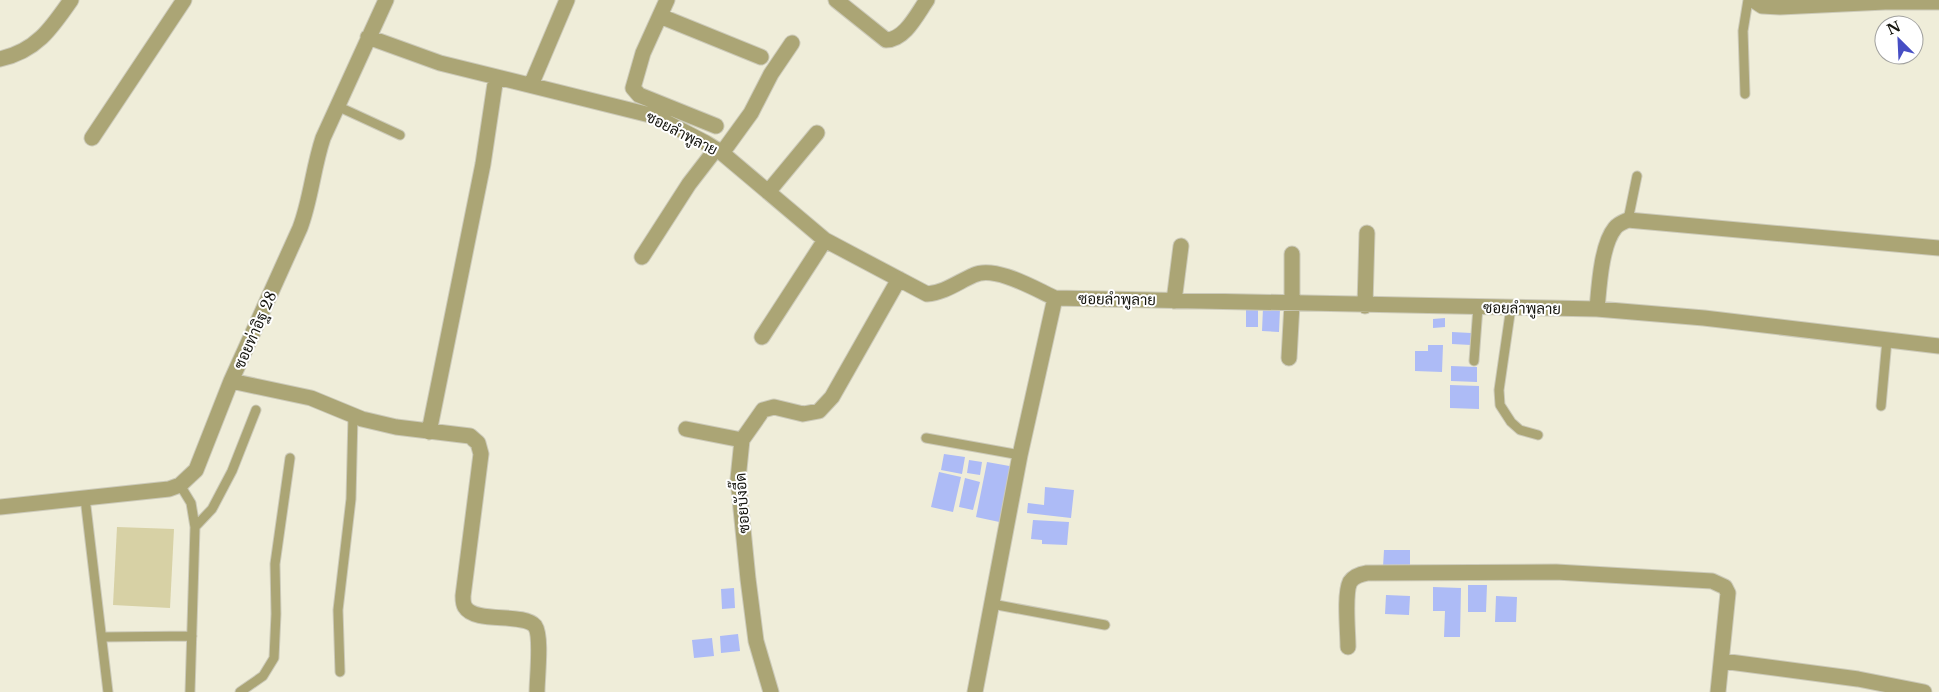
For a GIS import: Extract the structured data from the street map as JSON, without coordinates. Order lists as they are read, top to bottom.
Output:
{
  "streets": {
    "street": ["ซอยลำพูลาย", "ซอยท่าอิฐ 28", "ซอยบังอี๊ด"]
  },
  "crossings": [
    ["ซอยลำพูลาย", "ซอยท่าอิฐ 28"],
    ["ซอยลำพูลาย", "ซอยบังอี๊ด"]
  ],
  "north": "top left"
}
